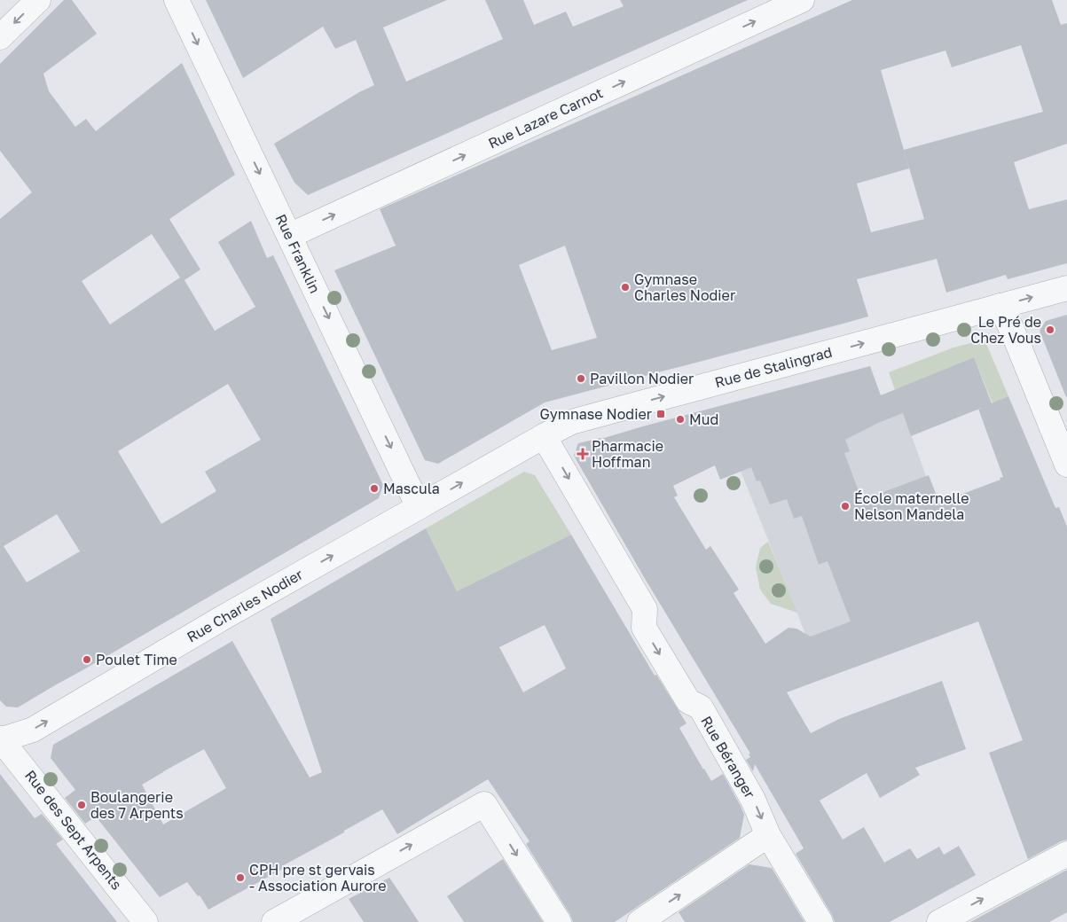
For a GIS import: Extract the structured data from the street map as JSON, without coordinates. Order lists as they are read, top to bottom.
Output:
{
  "streets": {
    "street": [
      "Rue Lazare Carnot",
      "Rue Franklin",
      "Rue de Stalingrad",
      "Rue Charles Nodier",
      "Rue Béranger",
      "Rue des Sept Arpents"
    ]
  },
  "crossings": [
    ["Rue Lazare Carnot", "Rue Franklin"],
    ["Rue Franklin", "Rue de Stalingrad"],
    ["Rue Franklin", "Rue Charles Nodier"],
    ["Rue de Stalingrad", "Rue Charles Nodier"],
    ["Rue de Stalingrad", "Rue Béranger"],
    ["Rue Charles Nodier", "Rue des Sept Arpents"]
  ],
  "one_way": [
    "Rue Lazare Carnot",
    "Rue Franklin",
    "Rue de Stalingrad",
    "Rue Charles Nodier",
    "Rue Béranger"
  ],
  "places": {
    "other": [
      "Gymnase Charles Nodier",
      "Le Pré de Chez Vous",
      "Pavillon Nodier",
      "Mud",
      "Mascula",
      "École maternelle Nelson Mandela",
      "Poulet Time",
      "Boulangerie des 7 Arpents",
      "CPH pre st gervais - Association Aurore"
    ],
    "transit": ["Gymnase Nodier"],
    "health": ["Pharmacie Hoffman"]
  }
}
